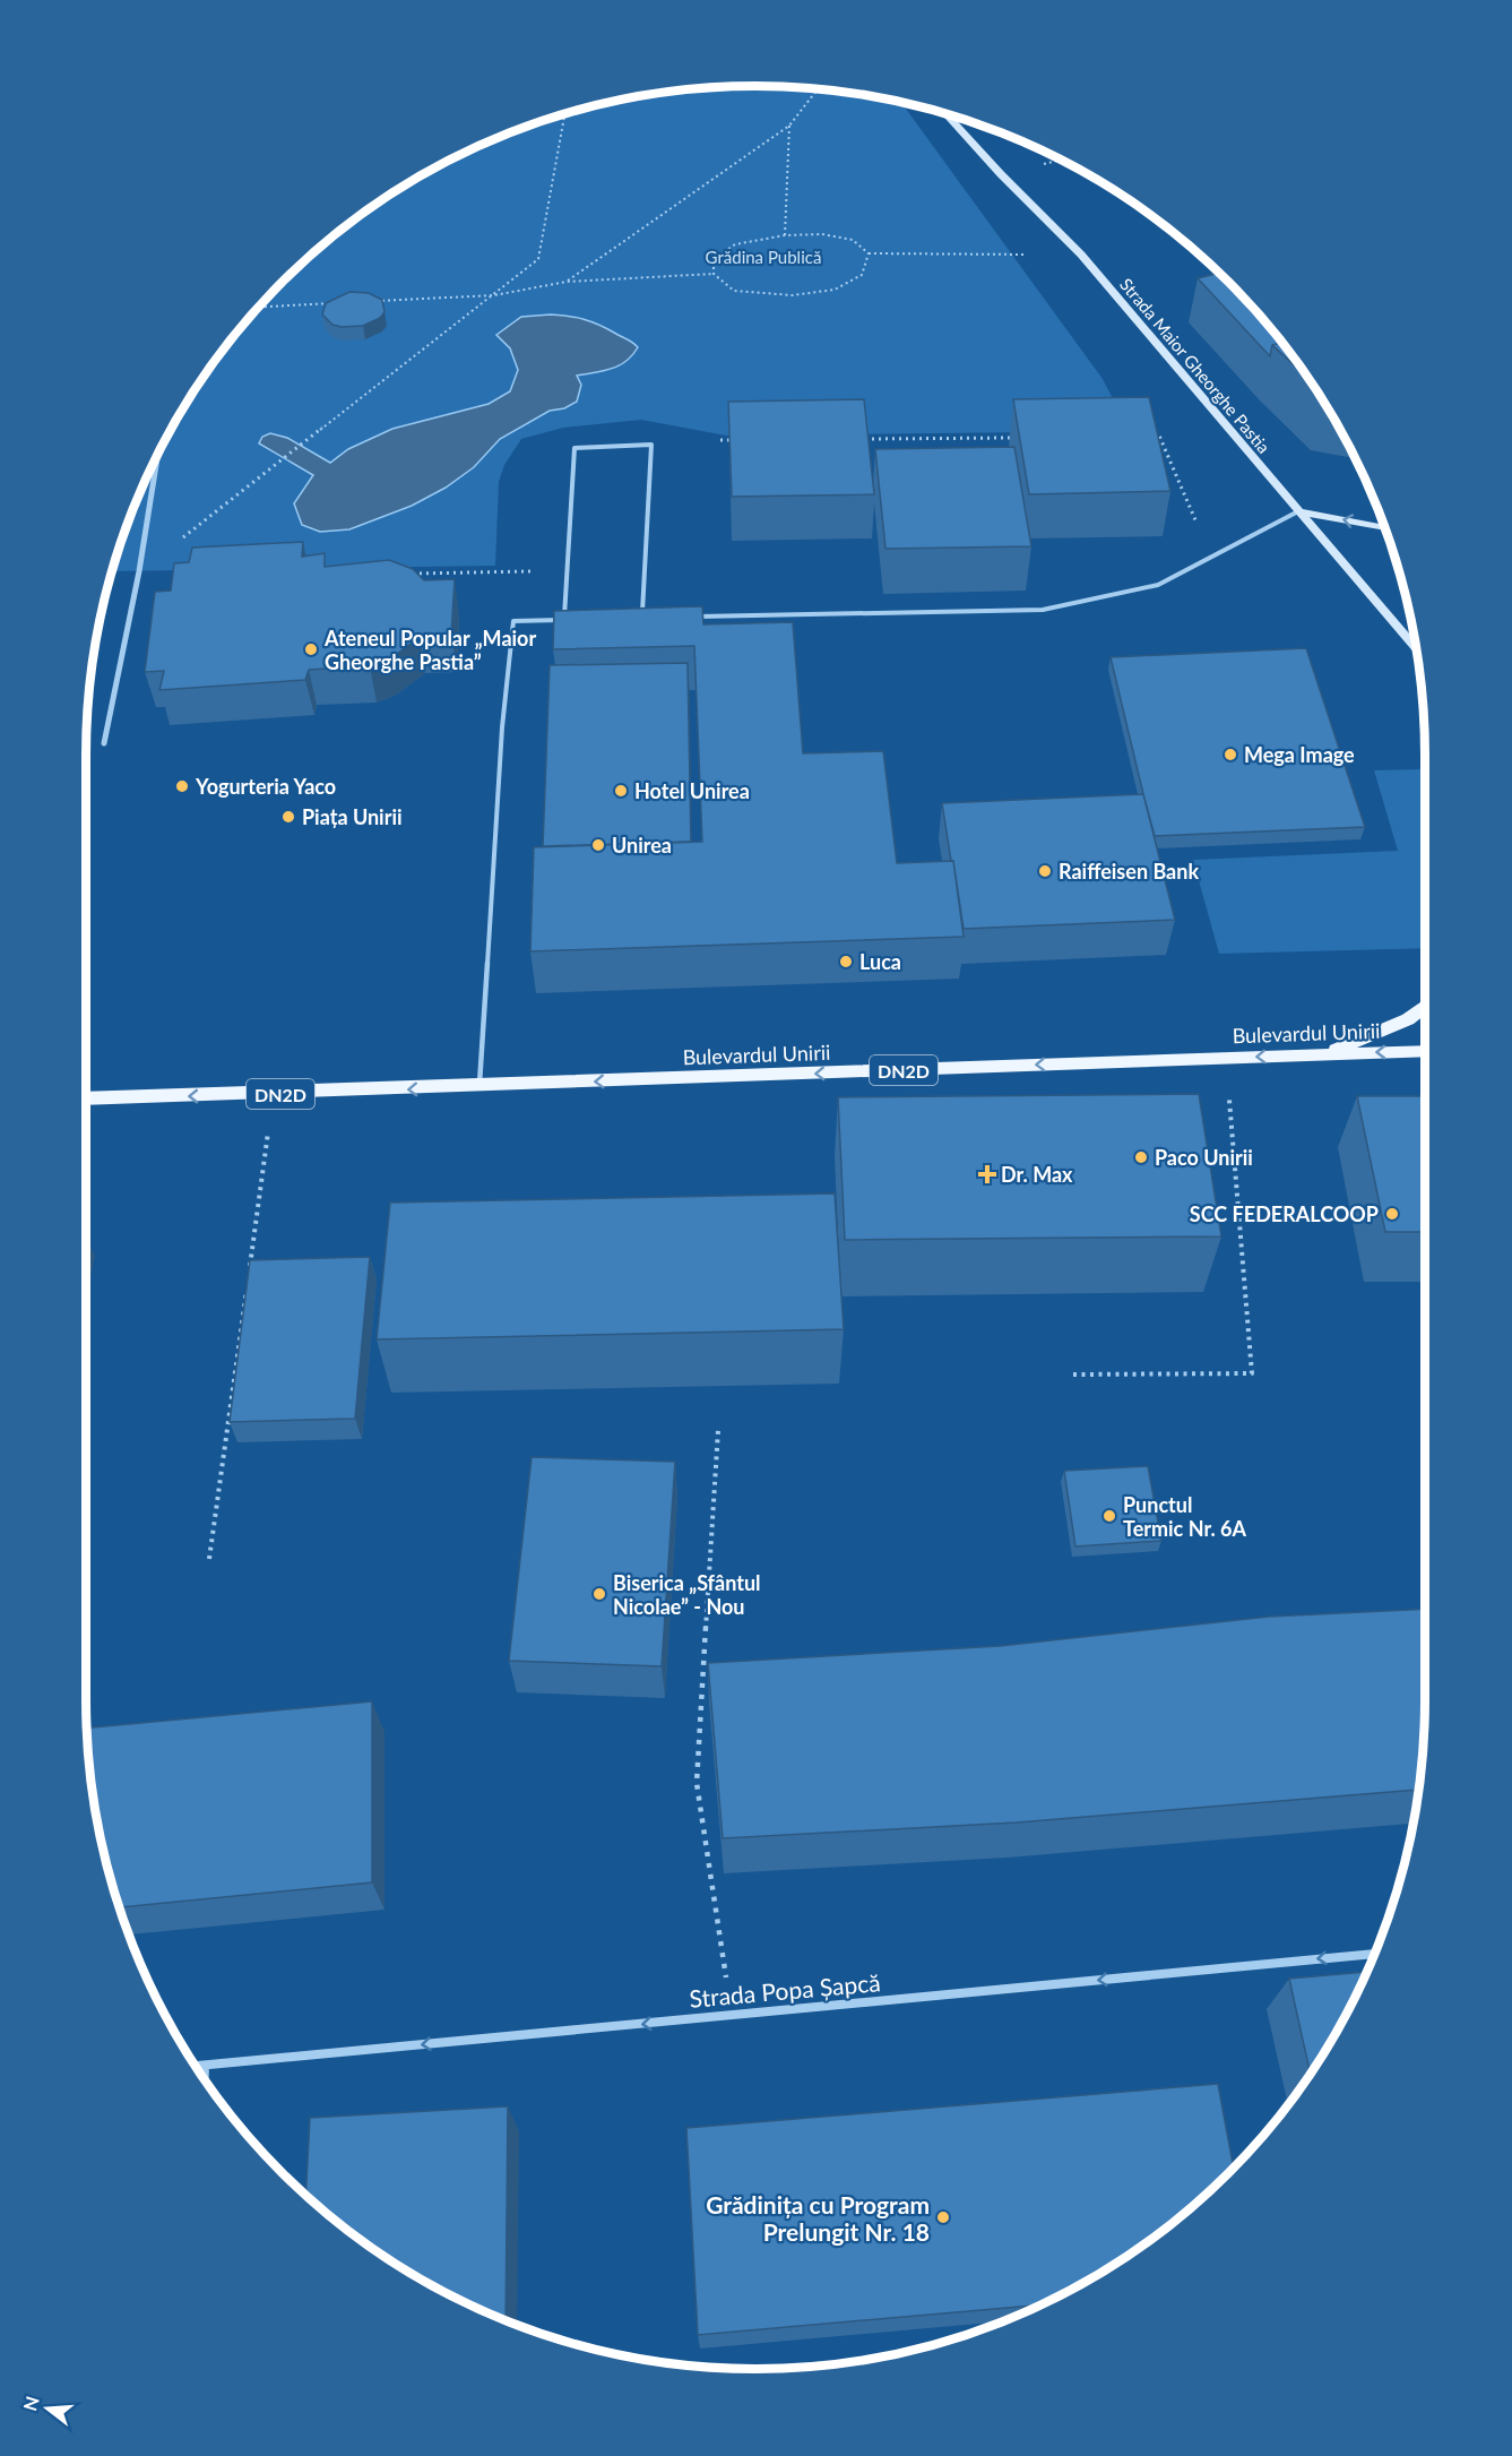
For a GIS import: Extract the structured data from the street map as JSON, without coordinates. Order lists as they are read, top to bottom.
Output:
{
  "streets": {
    "main road": ["Strada Maior Gheorghe Pastia", "Bulevardul Unirii", "DN2D"],
    "street": ["Strada Popa Șapcă"]
  },
  "one_way": ["Bulevardul Unirii", "Strada Popa Șapcă"],
  "parks": ["Grădina Publică"],
  "places": {
    "other": [
      "Ateneul Popular „Maior Gheorghe Pastia”",
      "Mega Image",
      "Yogurteria Yaco",
      "Hotel Unirea",
      "Piața Unirii",
      "Unirea",
      "Raiffeisen Bank",
      "Luca",
      "Paco Unirii",
      "SCC FEDERALCOOP",
      "Punctul Termic Nr. 6A",
      "Biserica „Sfântul Nicolae” - Nou",
      "Grădinița cu Program Prelungit Nr. 18"
    ],
    "health": ["Dr. Max"]
  },
  "north": "left"
}
